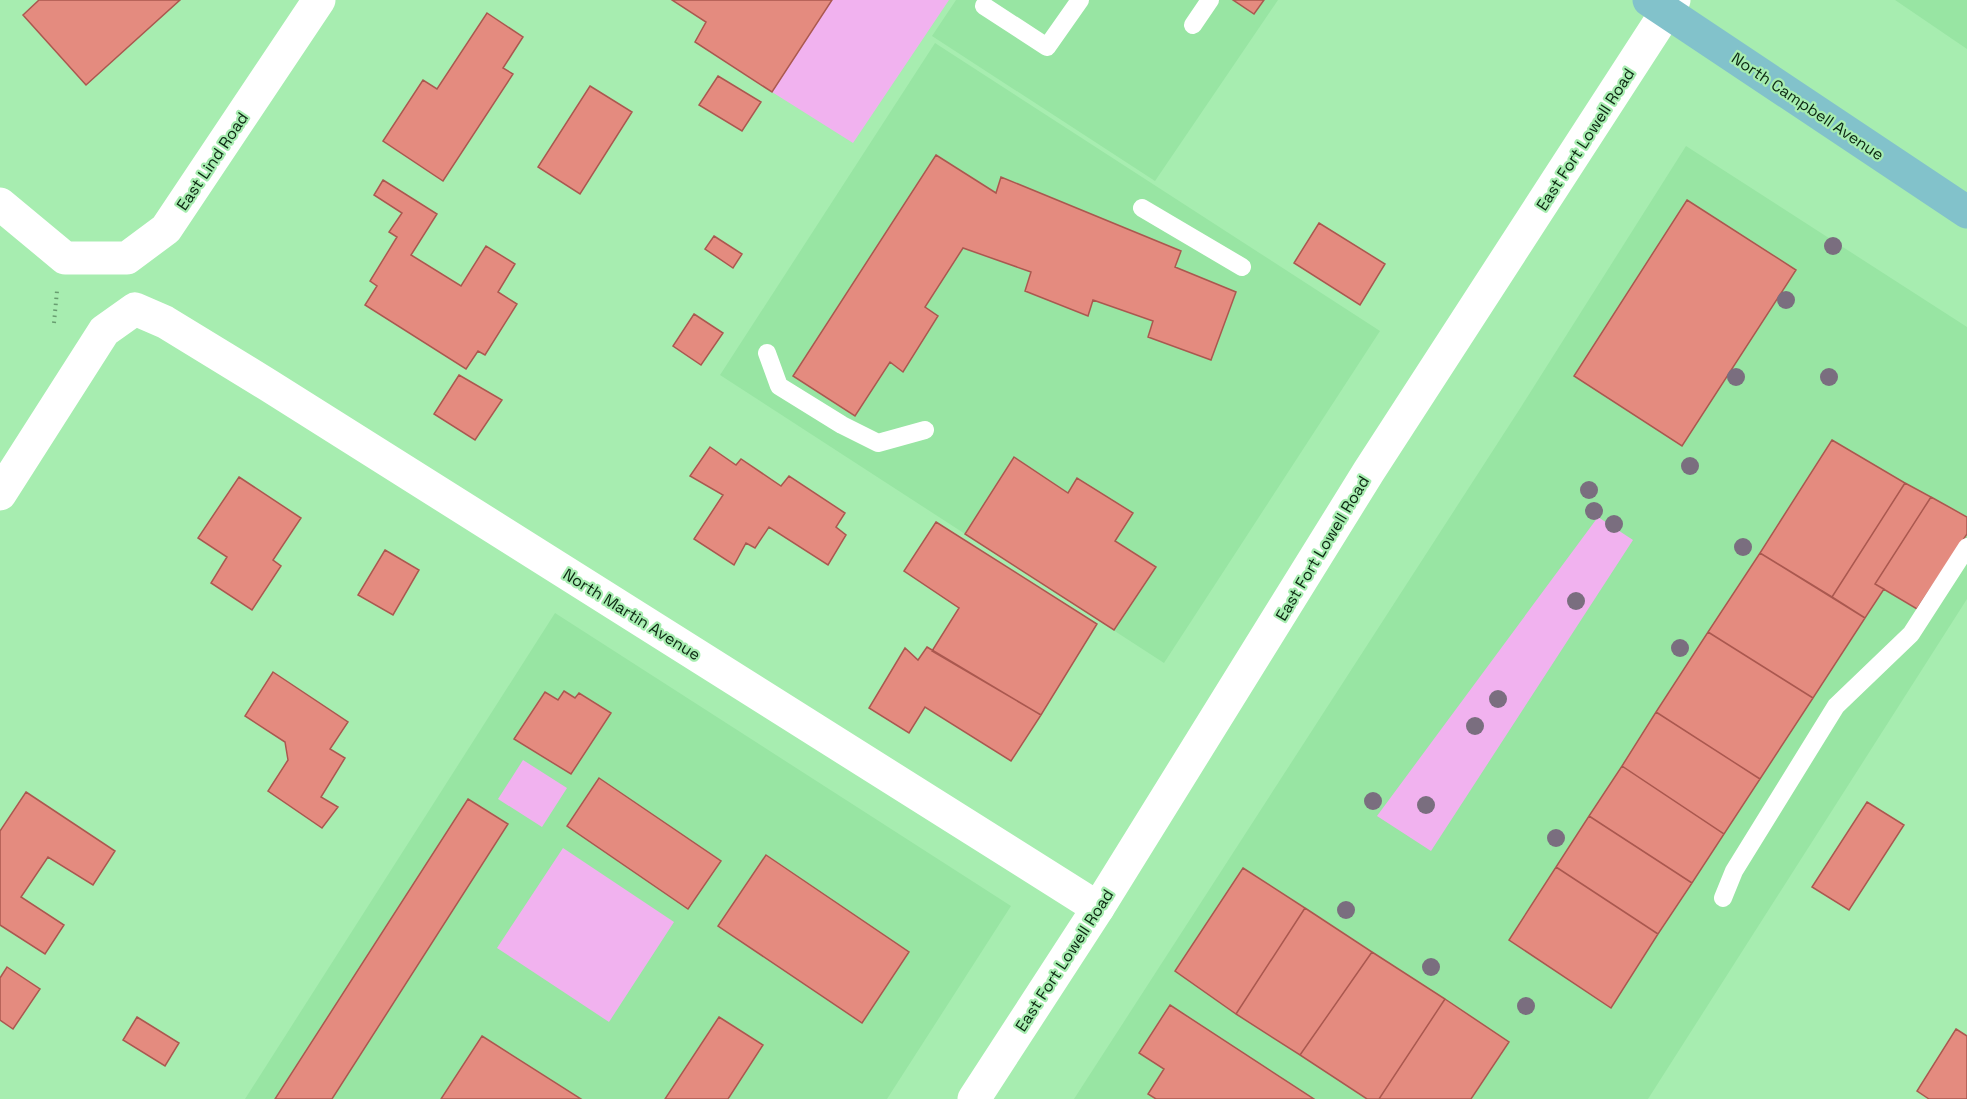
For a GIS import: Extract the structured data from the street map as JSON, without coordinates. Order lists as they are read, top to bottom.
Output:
{
  "streets": {
    "main road": ["North Campbell Avenue"],
    "street": ["East Fort Lowell Road", "East Lind Road", "North Martin Avenue"]
  },
  "crossings": [
    ["North Campbell Avenue", "East Fort Lowell Road"],
    ["East Fort Lowell Road", "North Martin Avenue"]
  ]
}
